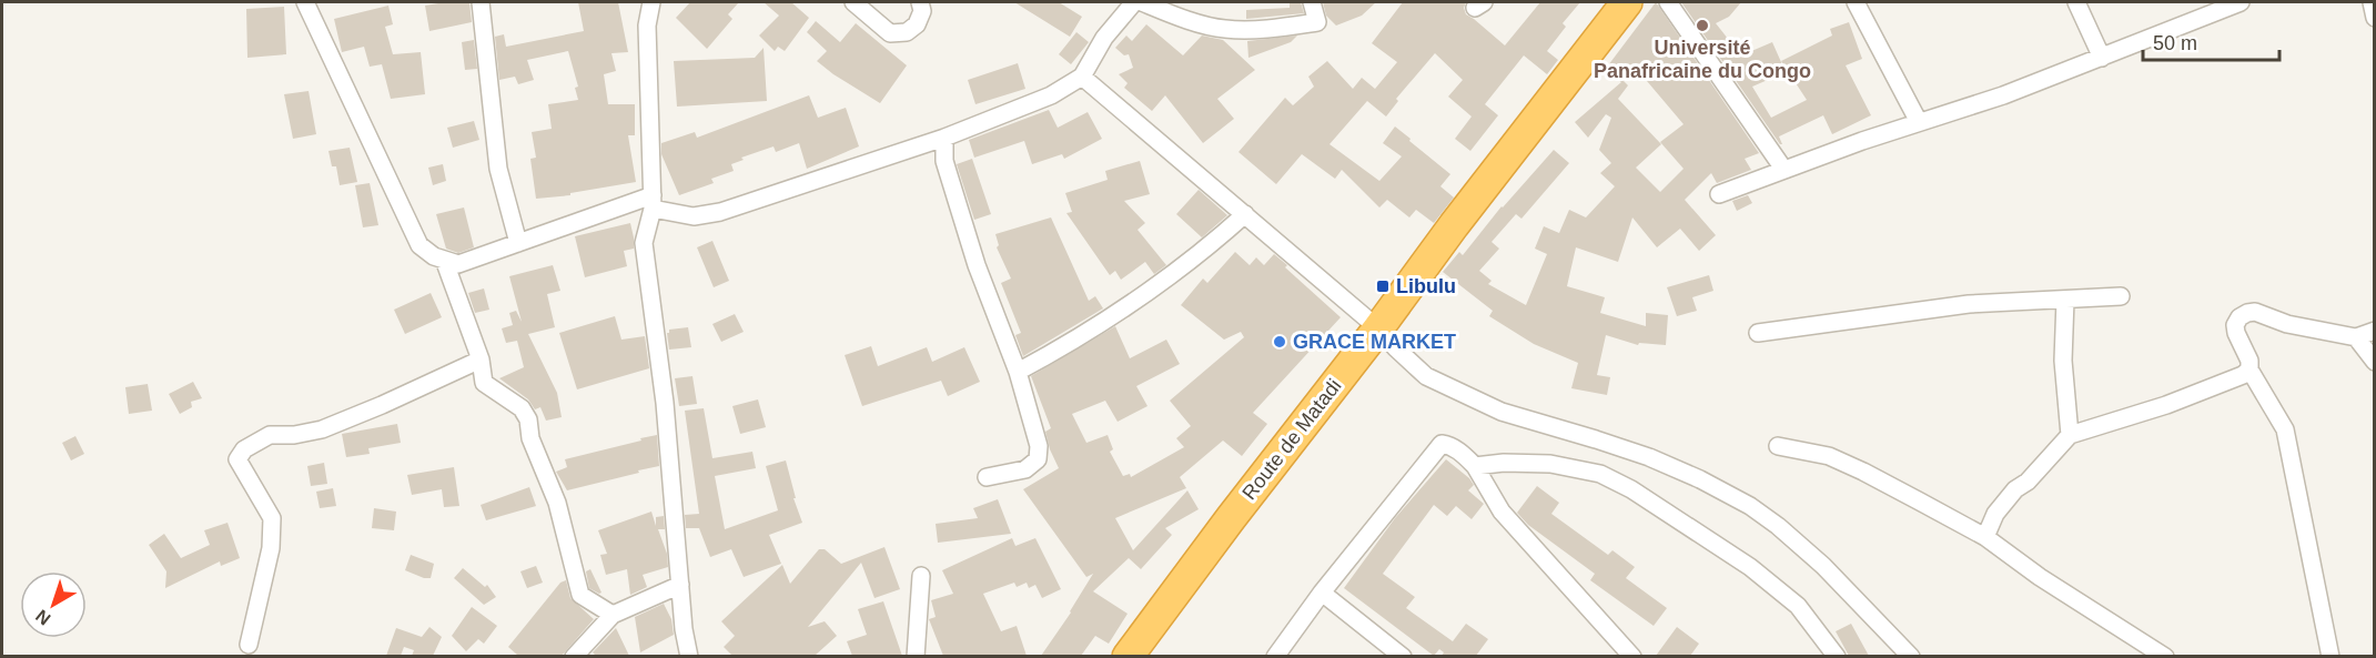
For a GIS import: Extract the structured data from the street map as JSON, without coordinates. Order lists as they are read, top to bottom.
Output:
{
  "streets": {
    "highway": ["Route de Matadi"]
  },
  "places": {
    "other": ["Université Panafricaine du Congo", "GRACE MARKET"],
    "transit": ["Libulu"]
  },
  "scale_bar": "50 m",
  "north": "bottom left"
}
